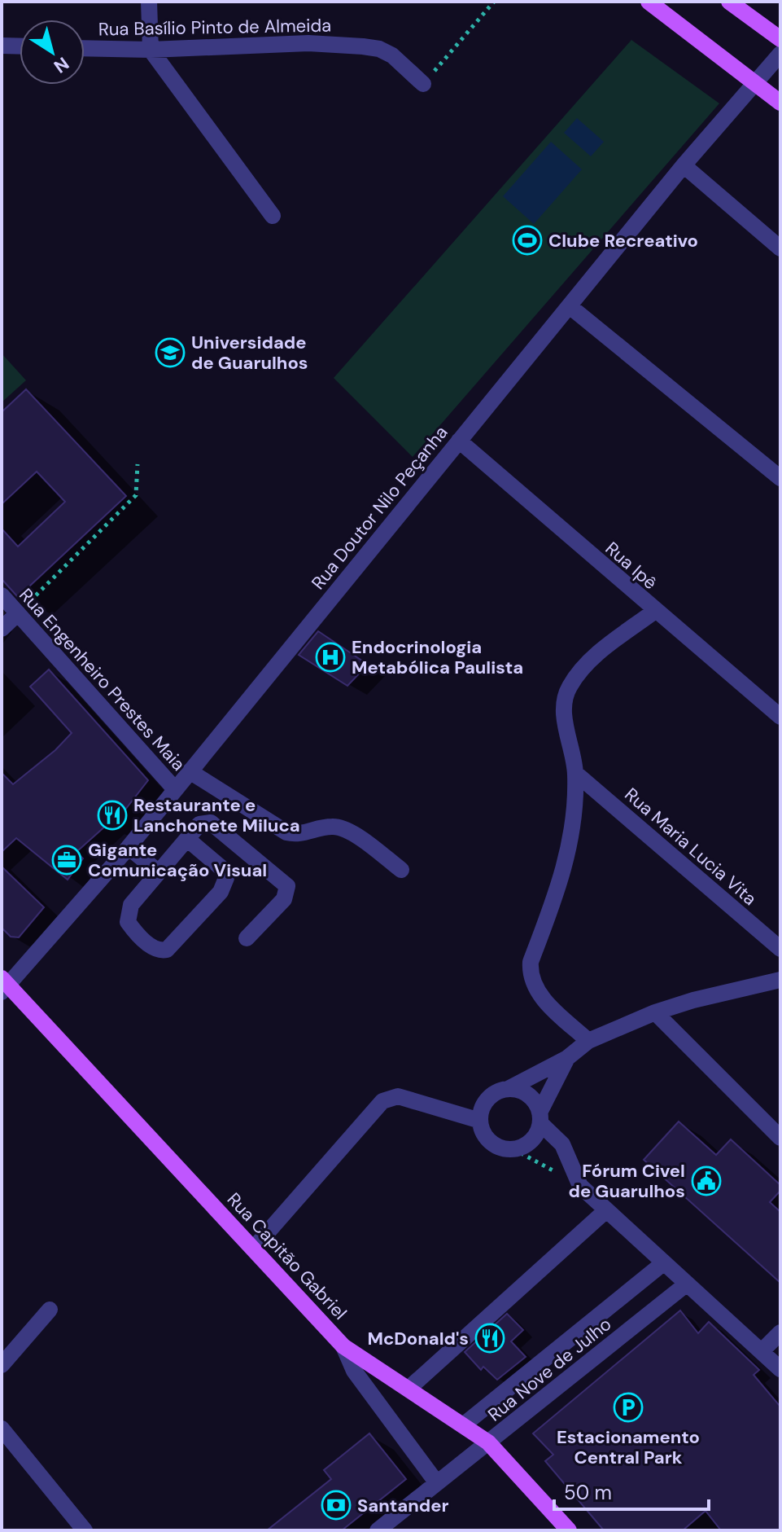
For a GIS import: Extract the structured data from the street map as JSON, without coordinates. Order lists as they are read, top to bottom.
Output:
{
  "streets": {
    "main road": ["Rua Capitão Gabriel"],
    "street": [
      "Rua Basílio Pinto de Almeida",
      "Rua Doutor Nilo Peçanha",
      "Rua Ipê",
      "Rua Engenheiro Prestes Maia",
      "Rua Maria Lucia Vita",
      "Rua Nove de Julho"
    ]
  },
  "crossings": [
    ["Rua Doutor Nilo Peçanha", "Rua Ipê"],
    ["Rua Doutor Nilo Peçanha", "Rua Engenheiro Prestes Maia"],
    ["Rua Doutor Nilo Peçanha", "Rua Capitão Gabriel"],
    ["Rua Capitão Gabriel", "Rua Nove de Julho"]
  ],
  "places": {
    "sports": ["Clube Recreativo"],
    "school or university": ["Universidade de Guarulhos"],
    "hospital": ["Endocrinologia Metabólica Paulista"],
    "restaurant": ["Restaurante e Lanchonete Miluca", "McDonald's"],
    "office": ["Gigante Comunicação Visual"],
    "public building": ["Fórum Civel de Guarulhos"],
    "parking": ["Estacionamento Central Park"],
    "bank": ["Santander"]
  },
  "scale_bar": "50 m",
  "north": "bottom right"
}
